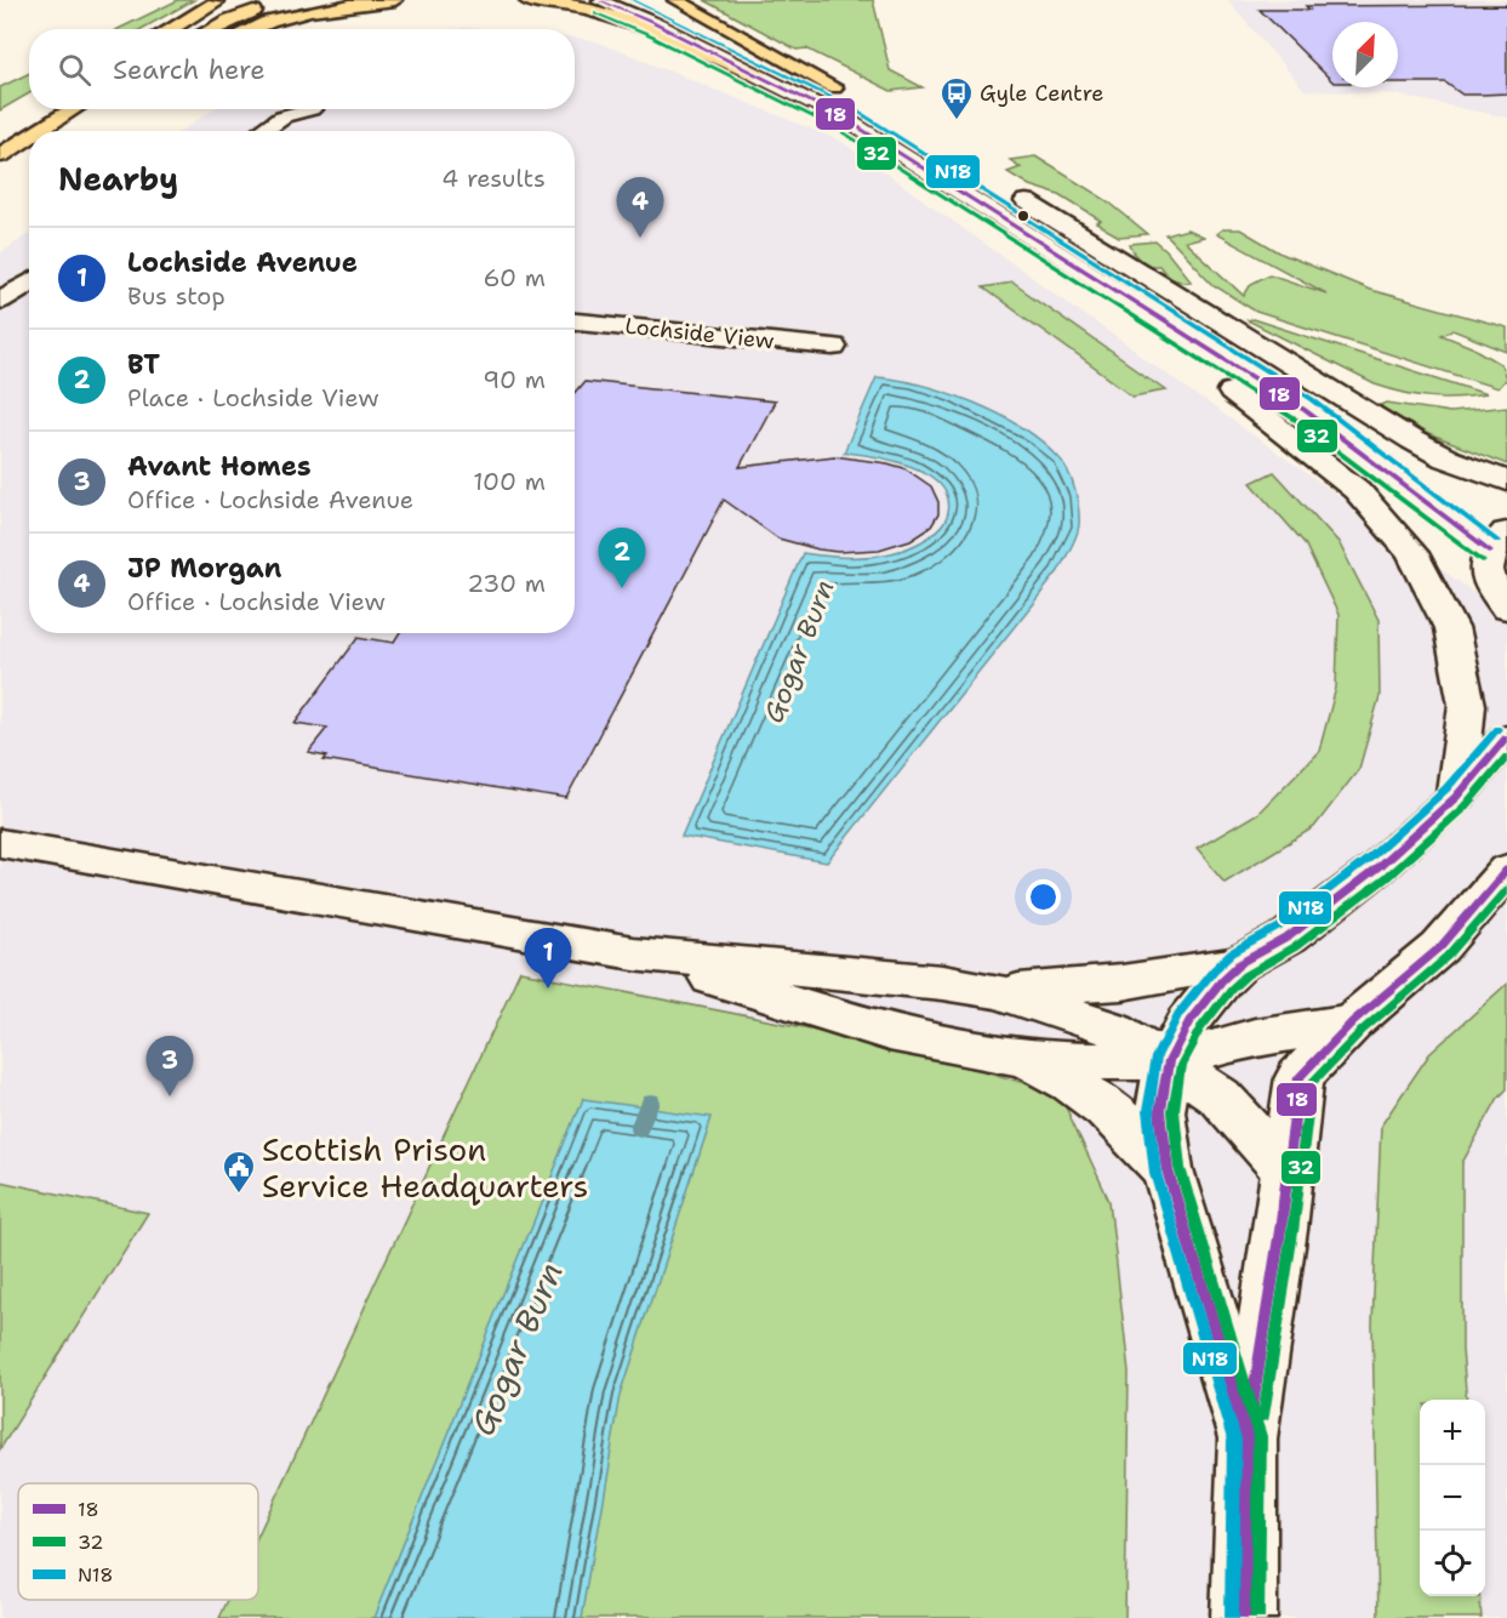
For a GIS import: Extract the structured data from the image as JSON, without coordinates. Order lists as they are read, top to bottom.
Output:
{
  "streets": {
    "street": ["Lochside View"]
  },
  "water": ["Gogar Burn"],
  "places": {
    "bus stop": ["Gyle Centre"],
    "public building": ["Scottish Prison Service Headquarters"]
  },
  "lines": ["transit line 18", "transit line N18", "transit line 32"],
  "legend": ["18", "32", "N18"],
  "north": "top right",
  "page": {
    "search": "Search here",
    "heading": ["Nearby", "4 results"],
    "pins": [
      "4",
      "2",
      "1",
      "3"
    ],
    "list": [
      {
        "mark": "1",
        "name": "Lochside Avenue",
        "note": "Bus stop",
        "value": "60 m"
      },
      {
        "mark": "2",
        "name": "BT",
        "note": "Place · Lochside View",
        "value": "90 m"
      },
      {
        "mark": "3",
        "name": "Avant Homes",
        "note": "Office · Lochside Avenue",
        "value": "100 m"
      },
      {
        "mark": "4",
        "name": "JP Morgan",
        "note": "Office · Lochside View",
        "value": "230 m"
      }
    ],
    "map_buttons": ["+", "−"]
  }
}
